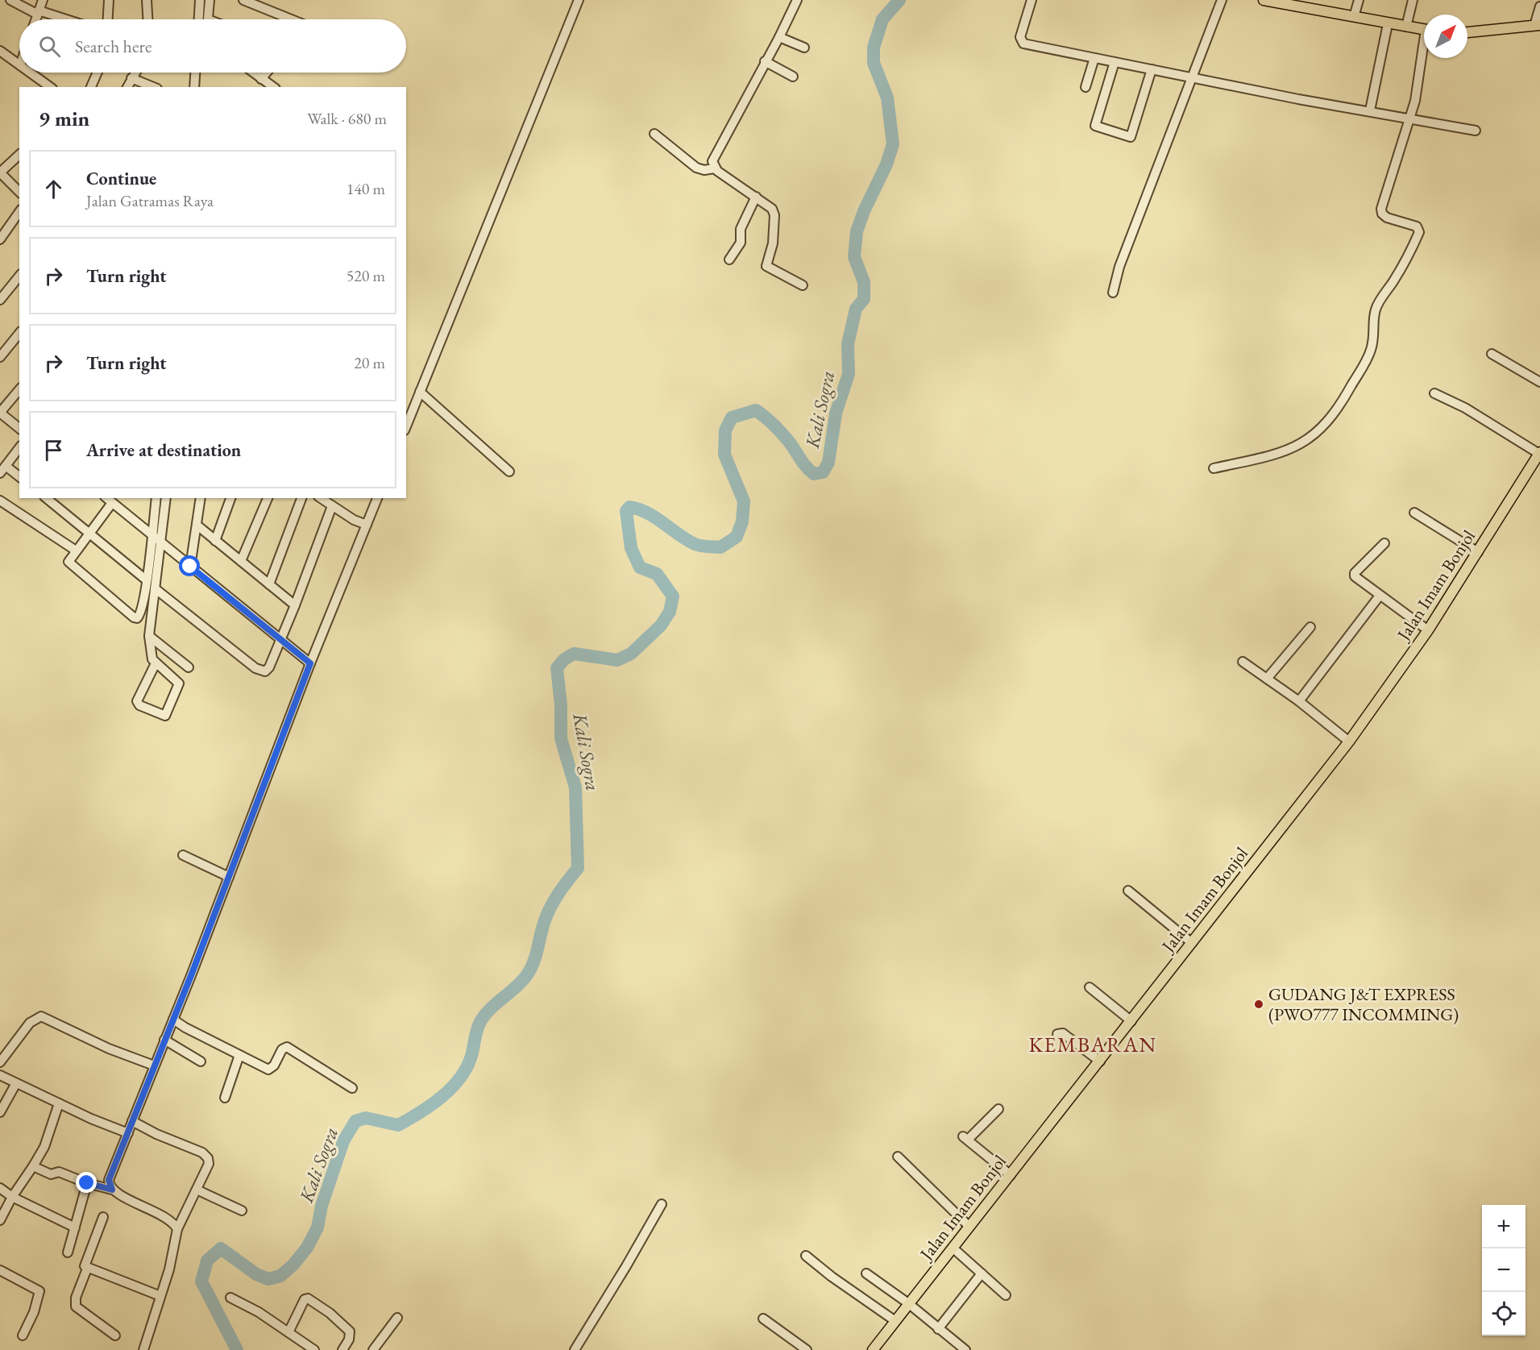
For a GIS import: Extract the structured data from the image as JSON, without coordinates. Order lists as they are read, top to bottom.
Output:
{
  "streets": {
    "main road": ["Jalan Imam Bonjol"]
  },
  "districts": ["KEMBARAN"],
  "water": ["Kali Sogra"],
  "places": ["GUDANG J&T EXPRESS (PWO777 INCOMMING)"],
  "north": "top right",
  "page": {
    "search": "Search here",
    "heading": ["9 min", "Walk · 680 m"],
    "list": [
      ["Continue", "Jalan Gatramas Raya", "140 m"],
      ["Turn right", "520 m"],
      ["Turn right", "20 m"],
      "Arrive at destination"
    ],
    "map_buttons": ["+", "−"]
  }
}
